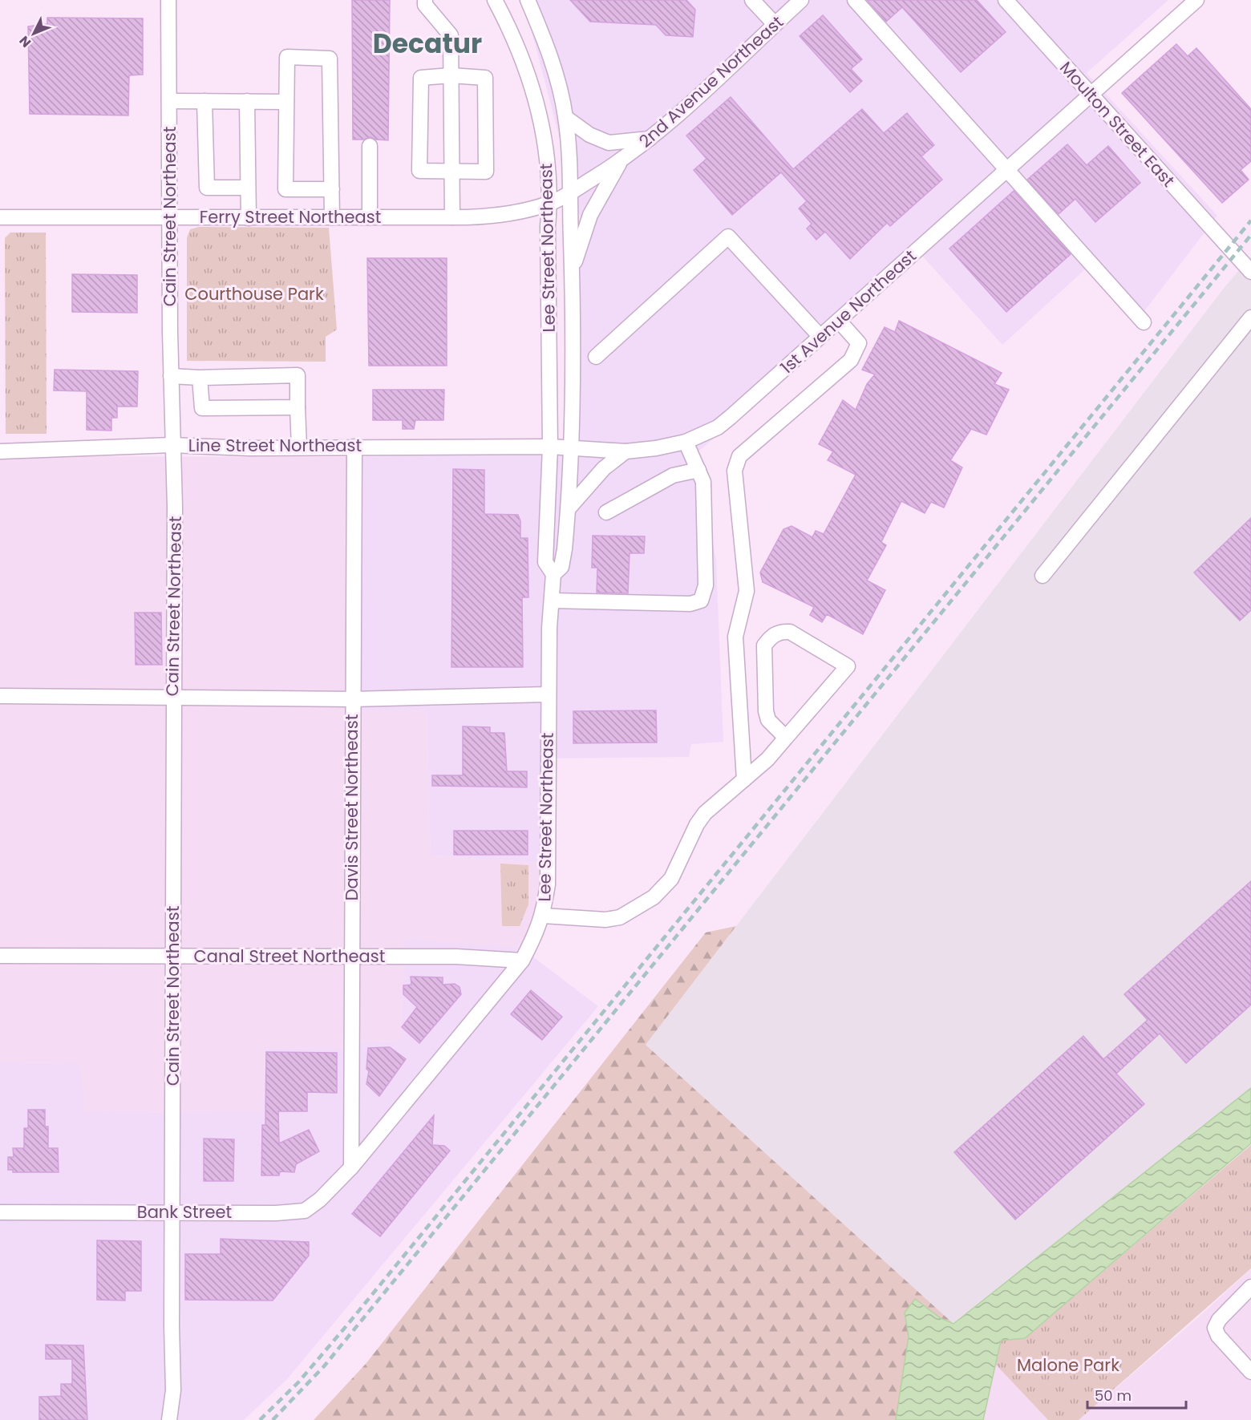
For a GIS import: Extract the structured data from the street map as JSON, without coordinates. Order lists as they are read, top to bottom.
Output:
{
  "streets": {
    "street": [
      "2nd Avenue Northeast",
      "Moulton Street East",
      "Cain Street Northeast",
      "Ferry Street Northeast",
      "Lee Street Northeast",
      "1st Avenue Northeast",
      "Line Street Northeast",
      "Davis Street Northeast",
      "Canal Street Northeast",
      "Bank Street"
    ]
  },
  "crossings": [
    ["2nd Avenue Northeast", "Ferry Street Northeast"],
    ["2nd Avenue Northeast", "Lee Street Northeast"],
    ["Moulton Street East", "1st Avenue Northeast"],
    ["Cain Street Northeast", "Ferry Street Northeast"],
    ["Cain Street Northeast", "Line Street Northeast"],
    ["Cain Street Northeast", "Canal Street Northeast"],
    ["Cain Street Northeast", "Bank Street"],
    ["Ferry Street Northeast", "Lee Street Northeast"],
    ["Lee Street Northeast", "1st Avenue Northeast"],
    ["Lee Street Northeast", "Line Street Northeast"],
    ["Lee Street Northeast", "Davis Street Northeast"],
    ["Lee Street Northeast", "Canal Street Northeast"],
    ["Lee Street Northeast", "Bank Street"],
    ["Line Street Northeast", "Davis Street Northeast"],
    ["Davis Street Northeast", "Canal Street Northeast"],
    ["Davis Street Northeast", "Bank Street"]
  ],
  "districts": ["Decatur"],
  "parks": ["Courthouse Park", "Malone Park"],
  "scale_bar": "50 m",
  "north": "bottom left"
}
